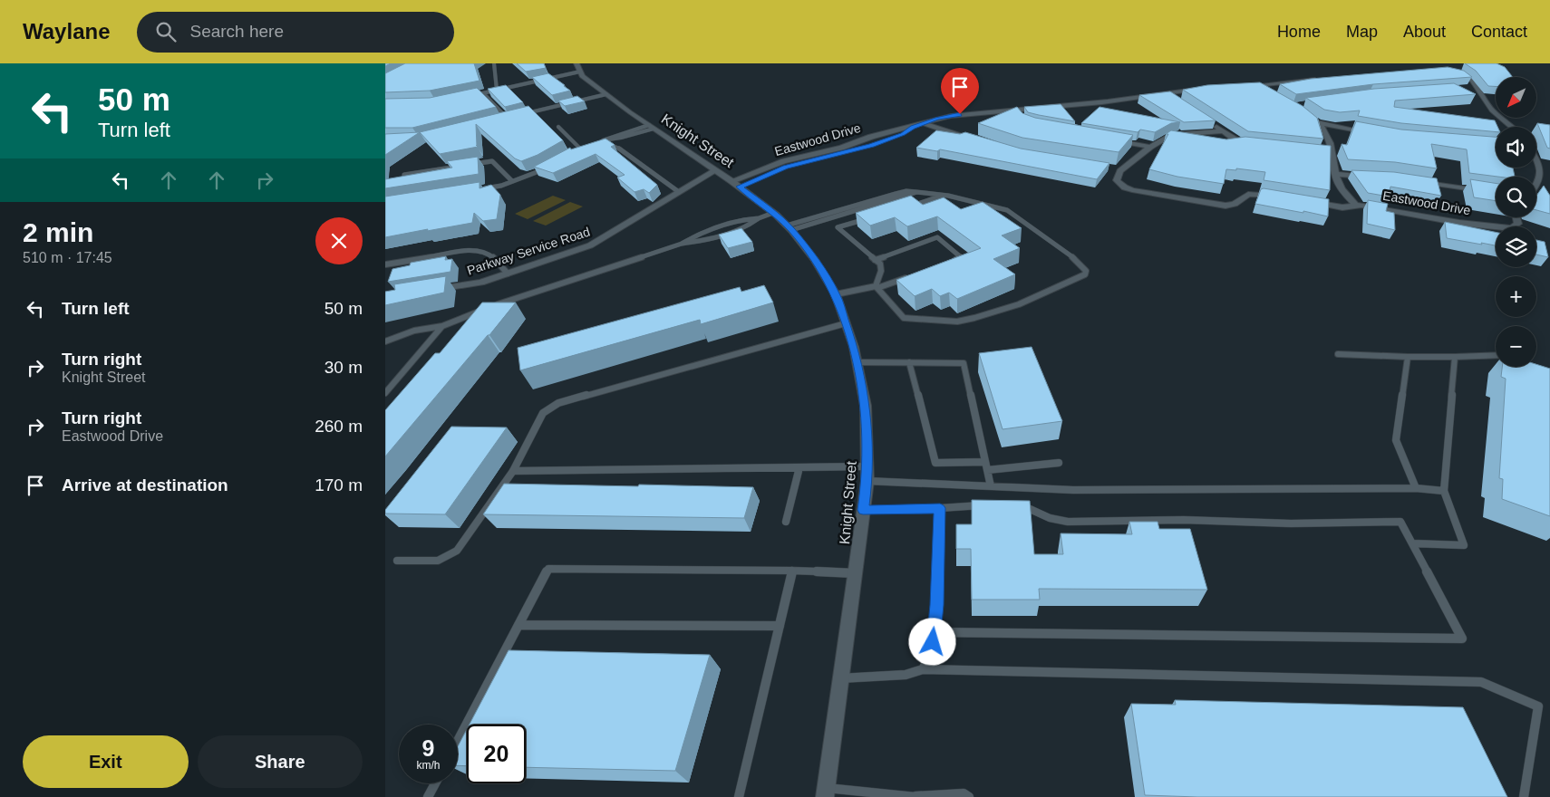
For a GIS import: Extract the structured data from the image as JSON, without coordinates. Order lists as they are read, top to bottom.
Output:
{
  "streets": {
    "street": ["Eastwood Drive", "Knight Street", "Parkway Service Road"]
  },
  "crossings": [
    ["Eastwood Drive", "Knight Street"],
    ["Knight Street", "Parkway Service Road"]
  ],
  "north": "bottom left",
  "page": {
    "header": "Waylane",
    "search": "Search here",
    "nav": [
      "Home",
      "Map",
      "About",
      "Contact"
    ],
    "turn": ["50 m", "Turn left"],
    "map_buttons": ["+", "−"],
    "heading": ["2 min", "510 m · 17:45"],
    "list": [
      {
        "name": "Turn left",
        "value": "50 m"
      },
      {
        "name": "Turn right",
        "note": "Knight Street",
        "value": "30 m"
      },
      {
        "name": "Turn right",
        "note": "Eastwood Drive",
        "value": "260 m"
      },
      {
        "name": "Arrive at destination",
        "value": "170 m"
      }
    ],
    "speed": "9 km/h",
    "limit": "20",
    "buttons": ["Exit", "Share"]
  }
}
